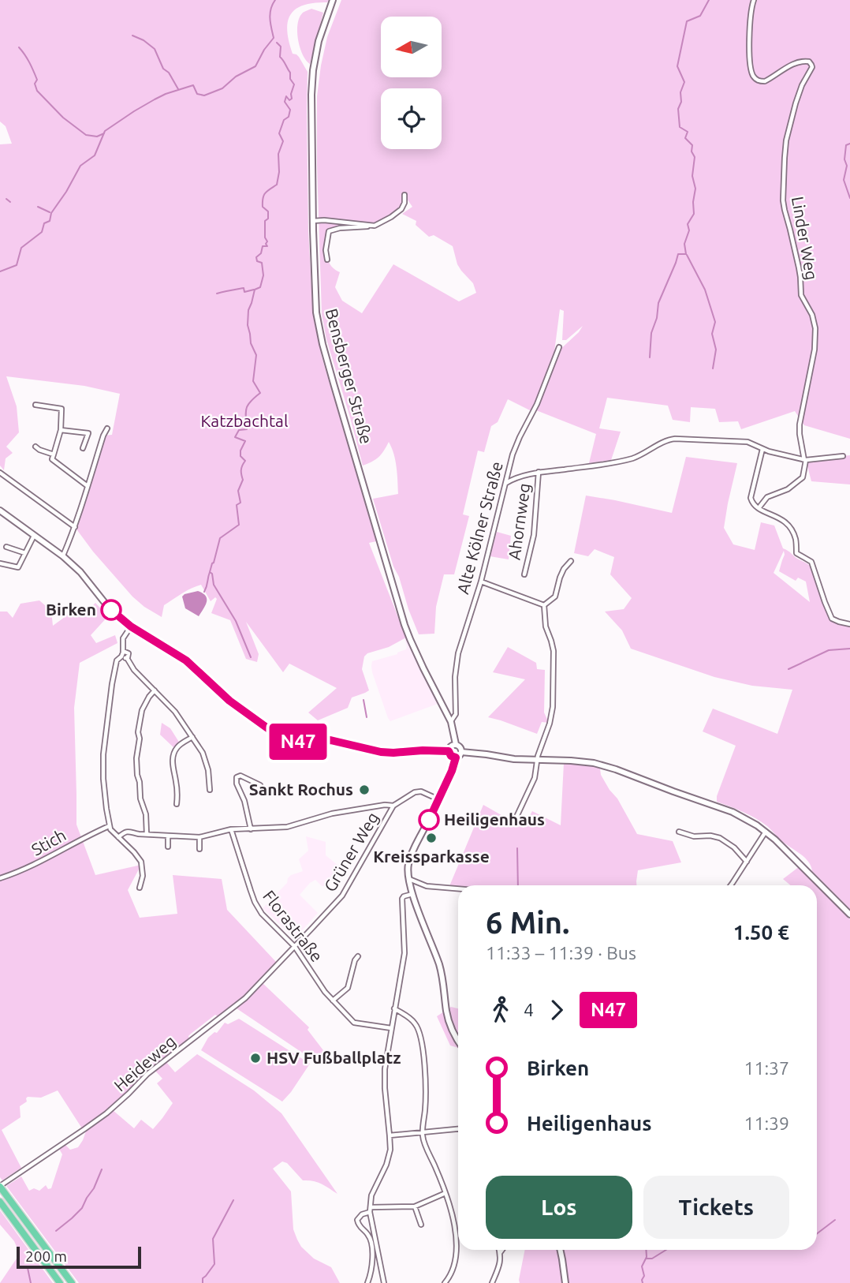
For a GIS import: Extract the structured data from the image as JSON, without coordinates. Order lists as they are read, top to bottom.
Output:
{
  "streets": {
    "main road": ["Bensberger Straße"],
    "street": [
      "Linder Weg",
      "Ahornweg",
      "Alte Kölner Straße",
      "Stich",
      "Grüner Weg",
      "Florastraße",
      "Heideweg"
    ]
  },
  "crossings": [
    ["Bensberger Straße", "Alte Kölner Straße"],
    ["Grüner Weg", "Florastraße"],
    ["Grüner Weg", "Heideweg"],
    ["Florastraße", "Heideweg"]
  ],
  "parks": ["Katzbachtal"],
  "places": [
    "Birken",
    "Sankt Rochus",
    "Heiligenhaus",
    "Kreissparkasse",
    "HSV Fußballplatz"
  ],
  "lines": ["bus line N47"],
  "scale_bar": "200 m",
  "north": "left",
  "page": {
    "on_map": "N47",
    "heading": ["6 Min.", "11:33 – 11:39 · Bus", "1.50 €"],
    "legs": ["4", "N47"],
    "list": [
      {
        "name": "Birken",
        "value": "11:37"
      },
      {
        "name": "Heiligenhaus",
        "value": "11:39"
      }
    ],
    "buttons": ["Los", "Tickets"],
    "scale": "200 m"
  }
}
